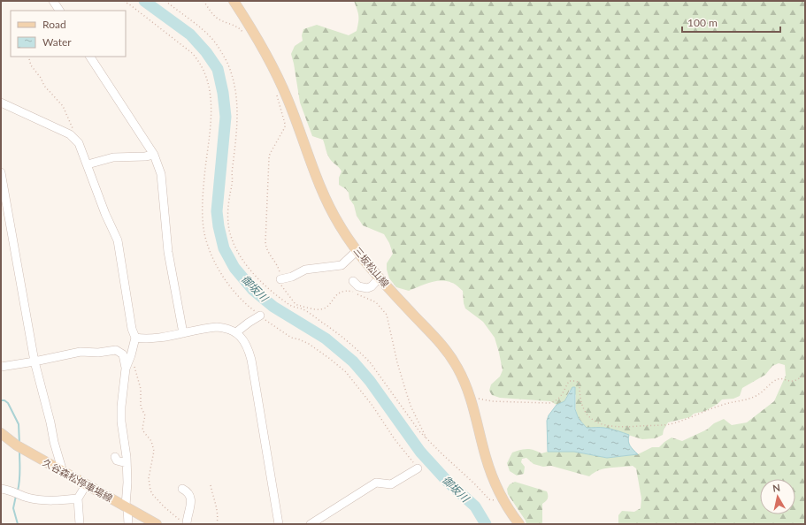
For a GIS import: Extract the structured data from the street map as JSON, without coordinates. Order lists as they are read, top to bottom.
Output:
{
  "streets": {
    "main road": ["三坂松山線", "久谷森松停車場線"]
  },
  "water": ["御坂川"],
  "legend": ["Road", "Water"],
  "scale_bar": "100 m",
  "north": "top"
}
